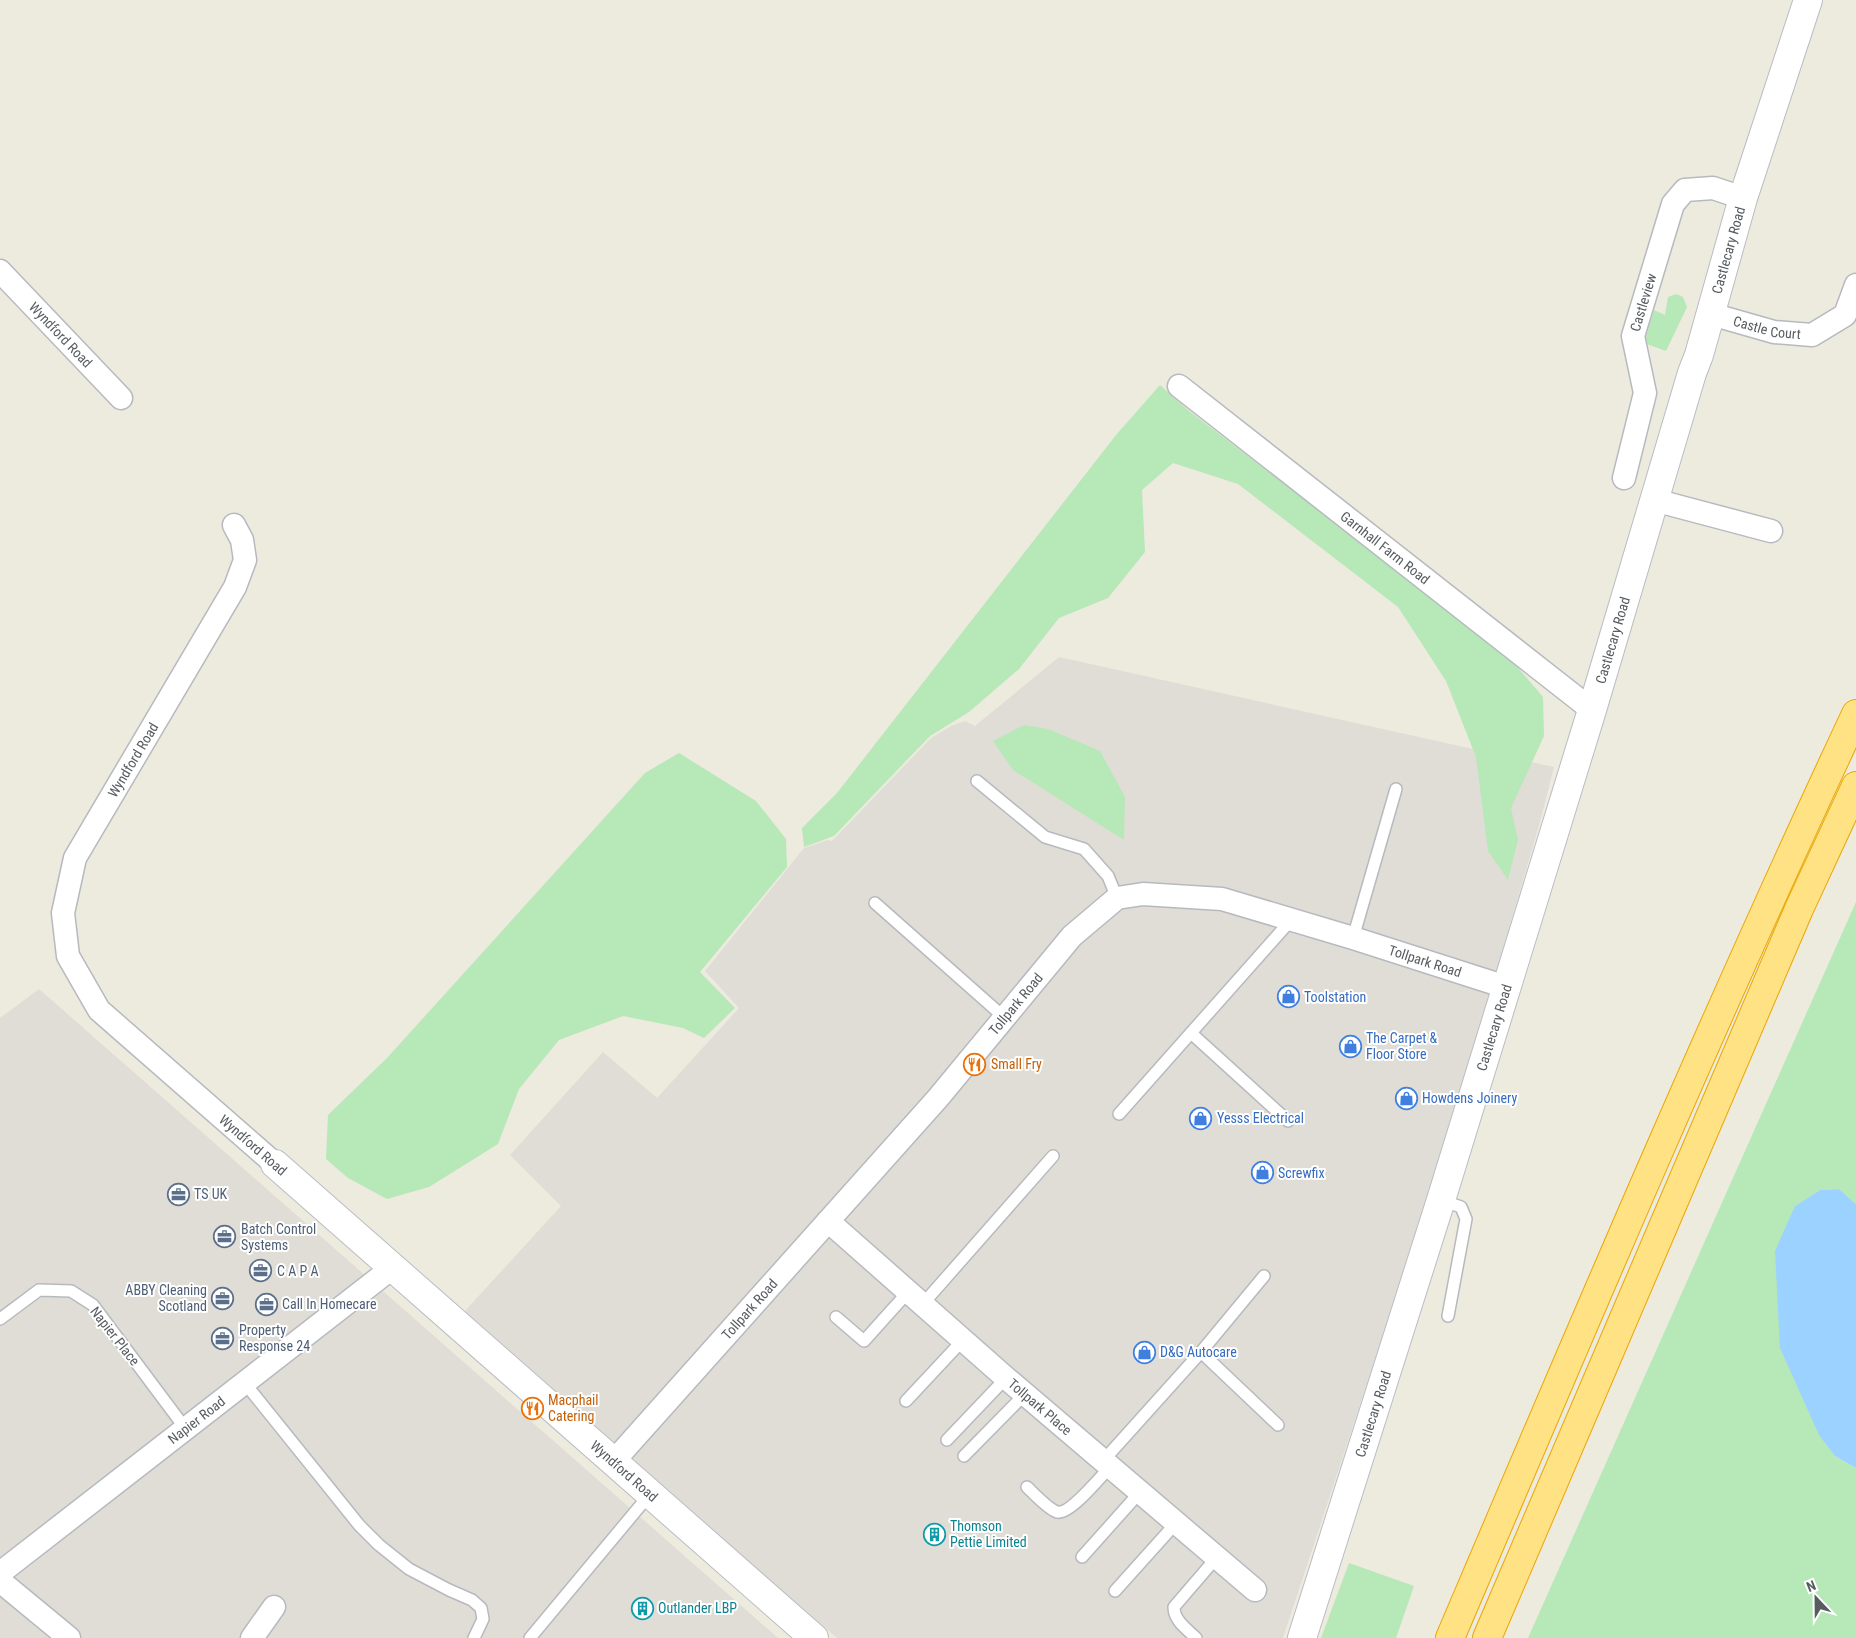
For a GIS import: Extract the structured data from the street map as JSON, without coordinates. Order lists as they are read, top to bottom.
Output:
{
  "streets": {
    "main road": ["Castlecary Road", "Wyndford Road"],
    "street": [
      "Castleview",
      "Castle Court",
      "Garnhall Farm Road",
      "Tollpark Road",
      "Tollpark Place",
      "Napier Road"
    ],
    "lane": ["Napier Place"]
  },
  "crossings": [
    ["Castlecary Road", "Castleview"],
    ["Castlecary Road", "Castle Court"],
    ["Castlecary Road", "Garnhall Farm Road"],
    ["Castlecary Road", "Tollpark Road"],
    ["Wyndford Road", "Tollpark Road"],
    ["Wyndford Road", "Napier Road"],
    ["Tollpark Road", "Tollpark Place"],
    ["Napier Place", "Napier Road"]
  ],
  "places": {
    "shop": [
      "Toolstation",
      "The Carpet & Floor Store",
      "Howdens Joinery",
      "Yesss Electrical",
      "Screwfix",
      "D&G Autocare"
    ],
    "restaurant": ["Small Fry", "Macphail Catering"],
    "office": [
      "TS UK",
      "Batch Control Systems",
      "C A P A",
      "ABBY Cleaning Scotland",
      "Call In Homecare",
      "Property Response 24"
    ],
    "building": ["Thomson Pettie Limited", "Outlander LBP"]
  },
  "north": "top"
}
